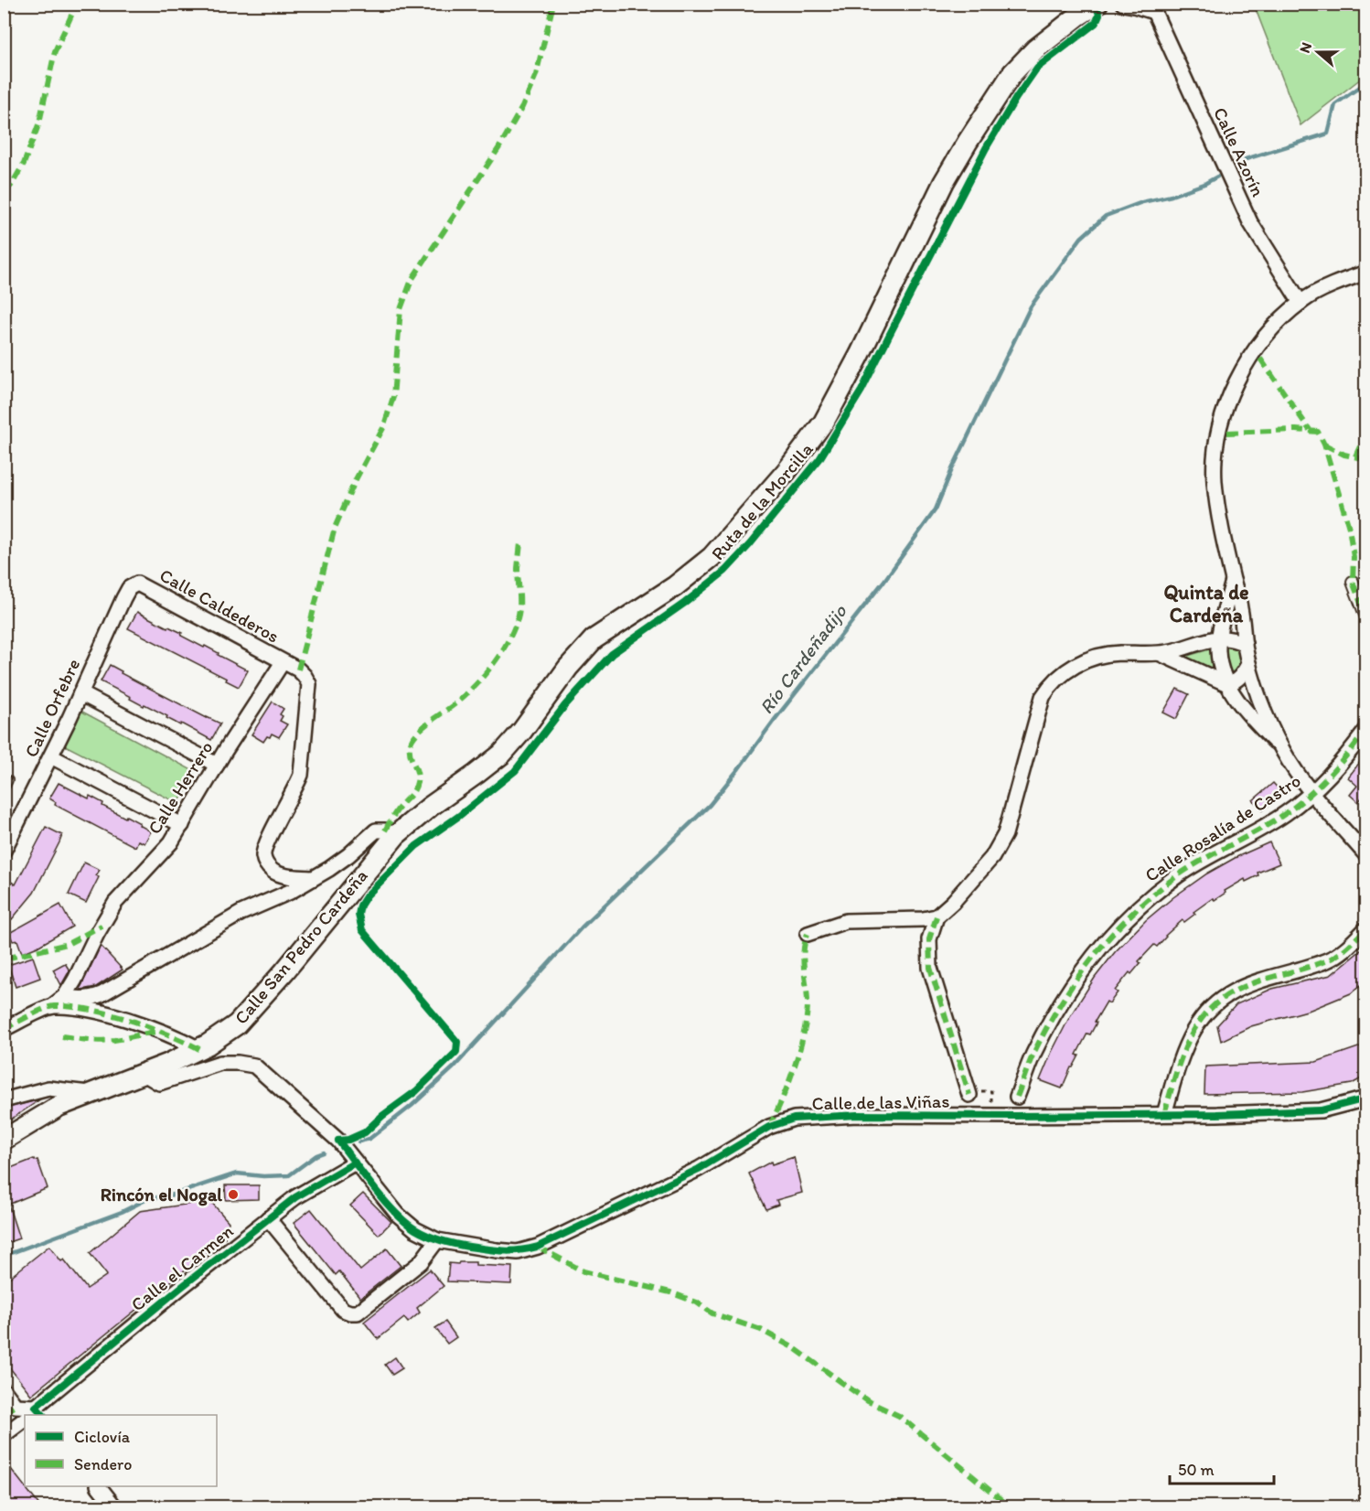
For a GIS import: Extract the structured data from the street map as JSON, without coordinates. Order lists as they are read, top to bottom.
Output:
{
  "streets": {
    "main road": ["Calle San Pedro Cardeña"],
    "street": [
      "Calle Azorín",
      "Calle Caldederos",
      "Calle Orfebre",
      "Calle Herrero",
      "Calle Rosalía de Castro",
      "Calle de las Viñas",
      "Calle el Carmen"
    ],
    "cycle path": ["Ruta de la Morcilla"]
  },
  "crossings": [
    ["Calle Caldederos", "Calle Orfebre"],
    ["Calle Caldederos", "Calle Herrero"],
    ["Calle San Pedro Cardeña", "Calle de las Viñas"],
    ["Calle de las Viñas", "Calle el Carmen"]
  ],
  "districts": ["Quinta de Cardeña"],
  "water": ["Río Cardeñadijo"],
  "places": ["Rincón el Nogal"],
  "legend": ["Ciclovía", "Sendero"],
  "scale_bar": "50 m",
  "north": "left"
}
